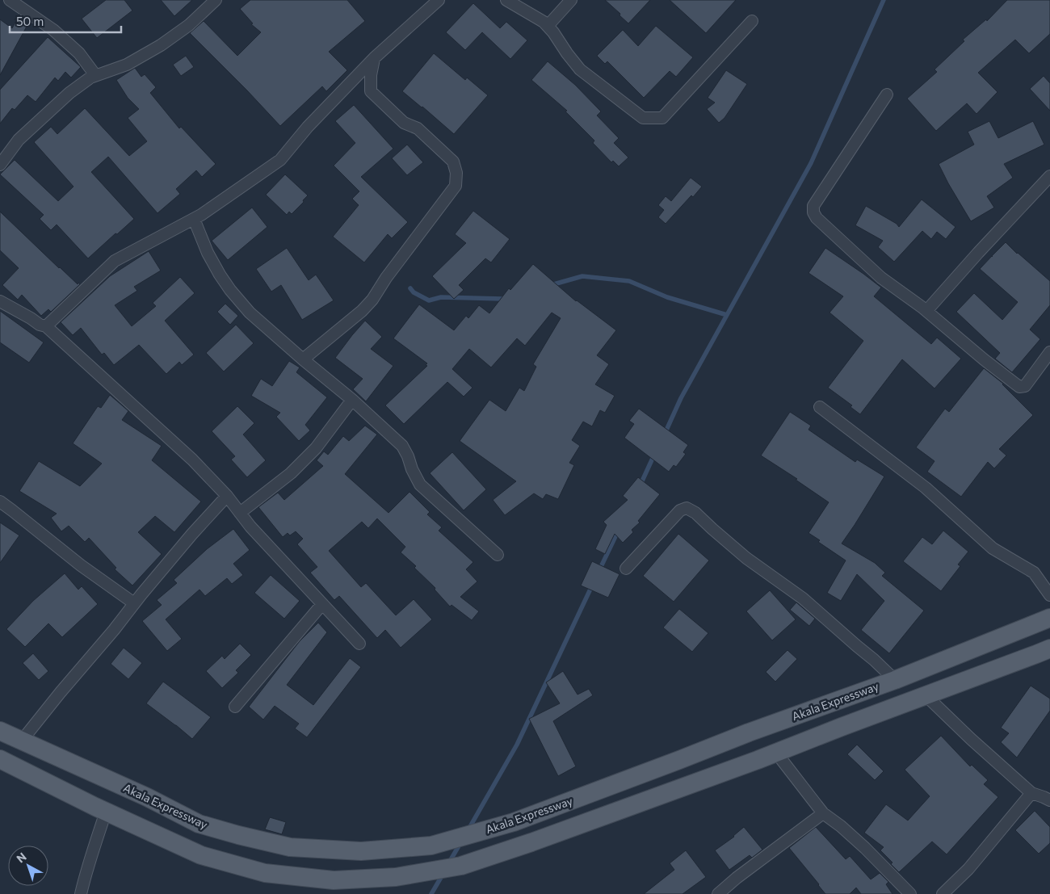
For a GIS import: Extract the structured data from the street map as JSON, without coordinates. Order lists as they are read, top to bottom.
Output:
{
  "streets": {
    "main road": ["Akala Expressway"]
  },
  "scale_bar": "50 m",
  "north": "top left"
}
